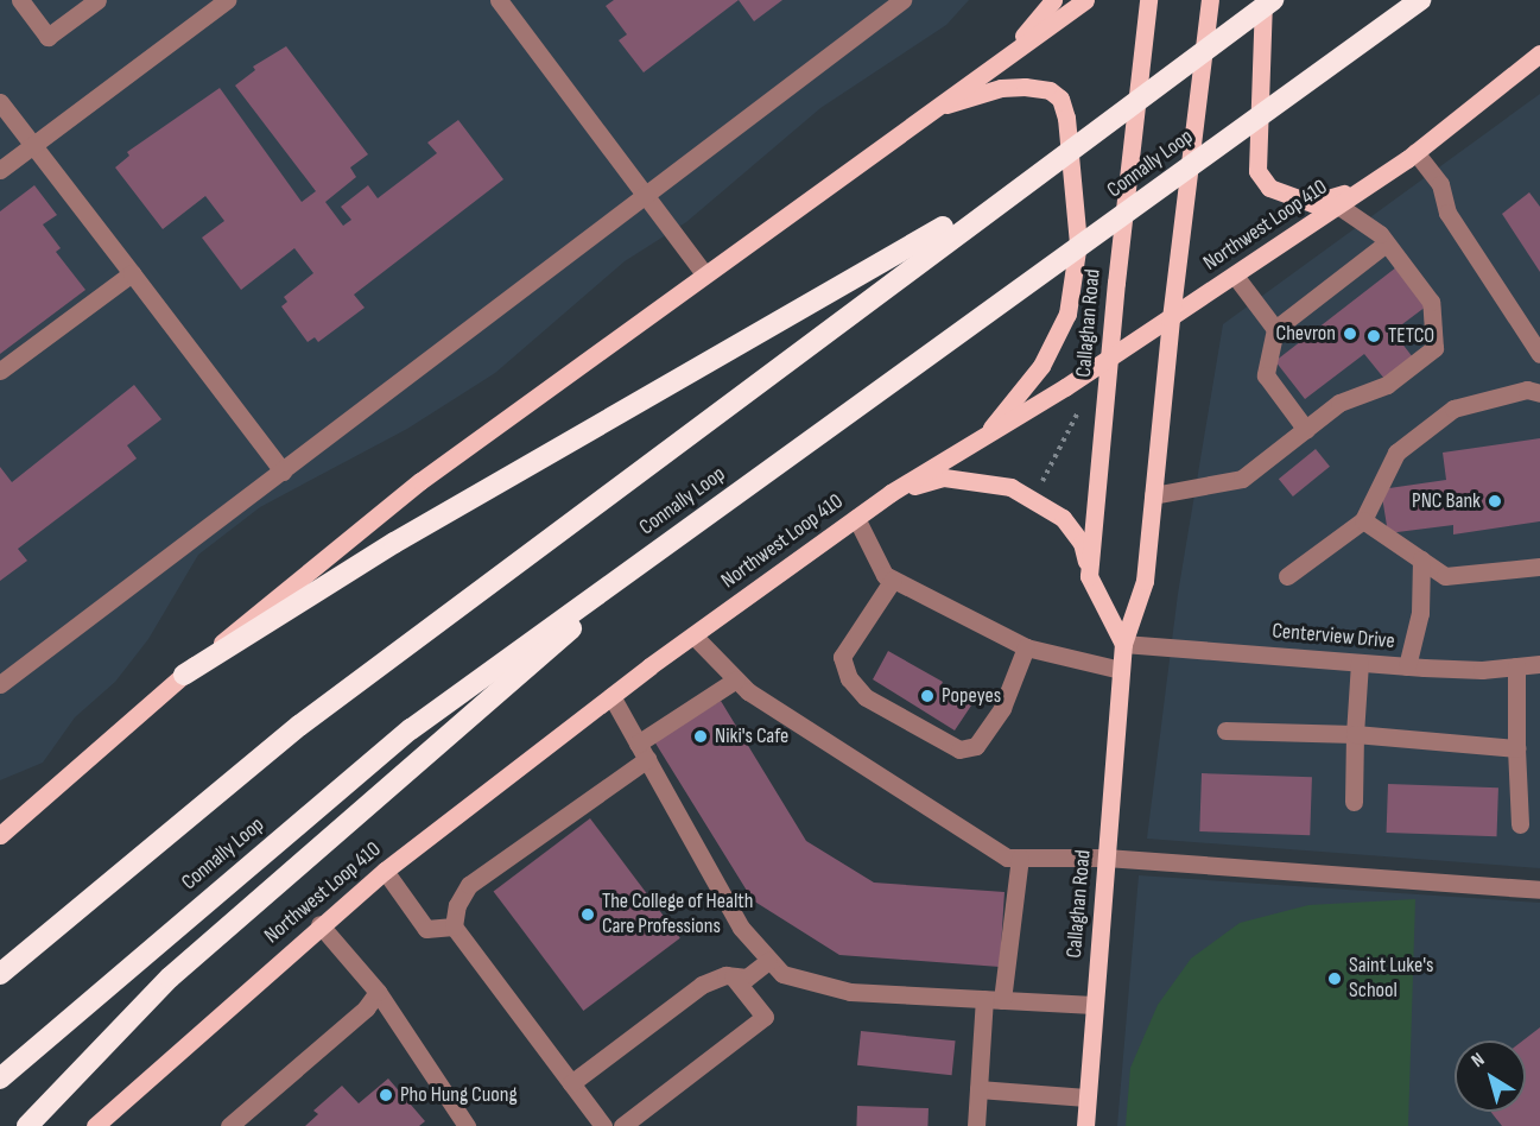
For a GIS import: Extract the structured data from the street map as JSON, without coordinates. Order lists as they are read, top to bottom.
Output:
{
  "streets": {
    "highway": ["Connally Loop"],
    "main road": ["Northwest Loop 410", "Callaghan Road"],
    "street": ["Centerview Drive"]
  },
  "crossings": [
    ["Northwest Loop 410", "Callaghan Road"],
    ["Callaghan Road", "Centerview Drive"]
  ],
  "places": [
    "Chevron",
    "TETCO",
    "PNC Bank",
    "Popeyes",
    "Niki's Cafe",
    "The College of Health Care Professions",
    "Saint Luke's School",
    "Pho Hung Cuong"
  ],
  "north": "top left"
}
